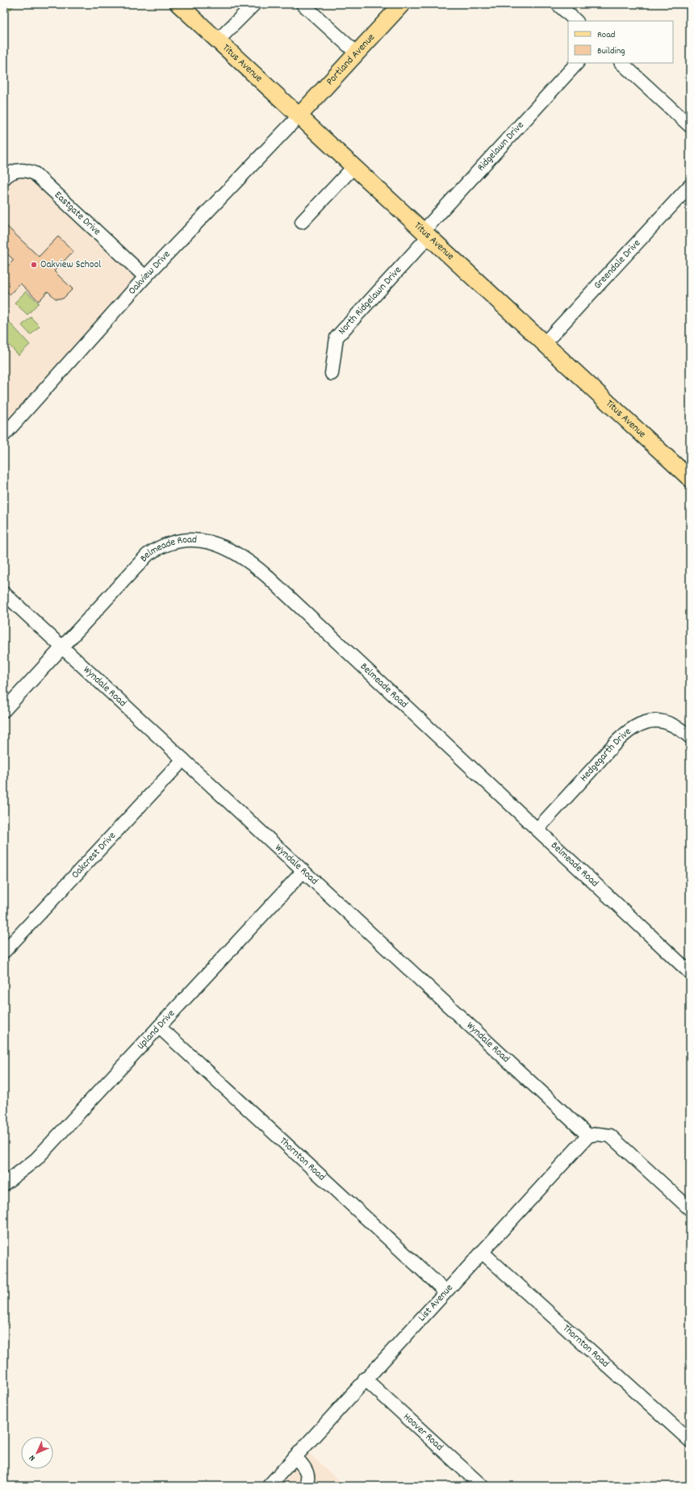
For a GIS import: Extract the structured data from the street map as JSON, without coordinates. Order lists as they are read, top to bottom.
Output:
{
  "streets": {
    "main road": ["Portland Avenue", "Titus Avenue"],
    "street": [
      "Ridgelawn Drive",
      "Eastgate Drive",
      "Greendale Drive",
      "Oakview Drive",
      "North Ridgelawn Drive",
      "Belmeade Road",
      "Wyndale Road",
      "Hedgegarth Drive",
      "Oakcrest Drive",
      "Upland Drive",
      "Thornton Road",
      "List Avenue",
      "Hoover Road"
    ]
  },
  "crossings": [
    ["Portland Avenue", "Titus Avenue"],
    ["Portland Avenue", "Oakview Drive"],
    ["Titus Avenue", "Ridgelawn Drive"],
    ["Titus Avenue", "Greendale Drive"],
    ["Titus Avenue", "Oakview Drive"],
    ["Titus Avenue", "North Ridgelawn Drive"],
    ["Ridgelawn Drive", "North Ridgelawn Drive"],
    ["Eastgate Drive", "Oakview Drive"],
    ["Belmeade Road", "Wyndale Road"],
    ["Belmeade Road", "Hedgegarth Drive"],
    ["Wyndale Road", "Oakcrest Drive"],
    ["Wyndale Road", "Upland Drive"],
    ["Wyndale Road", "List Avenue"],
    ["Upland Drive", "Thornton Road"],
    ["Thornton Road", "List Avenue"],
    ["List Avenue", "Hoover Road"]
  ],
  "places": ["Oakview School"],
  "legend": ["Road", "Building"],
  "north": "bottom left"
}
